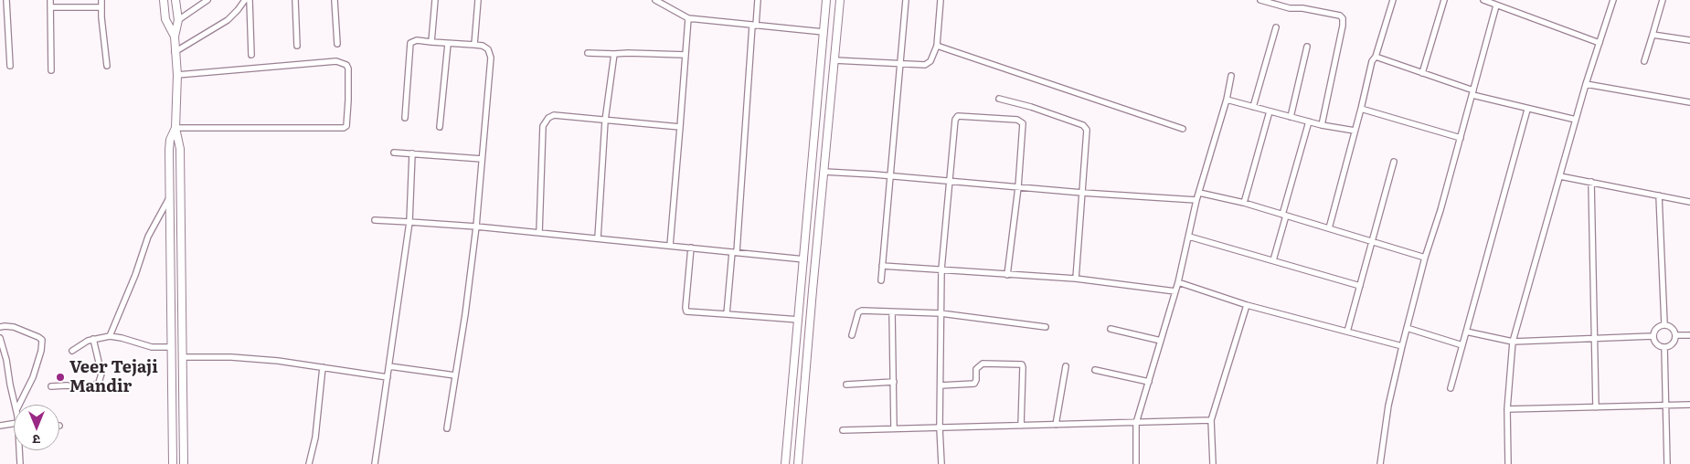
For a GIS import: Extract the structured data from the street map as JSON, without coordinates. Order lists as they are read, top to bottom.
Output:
{
  "places": ["Veer Tejaji Mandir"],
  "north": "bottom"
}
